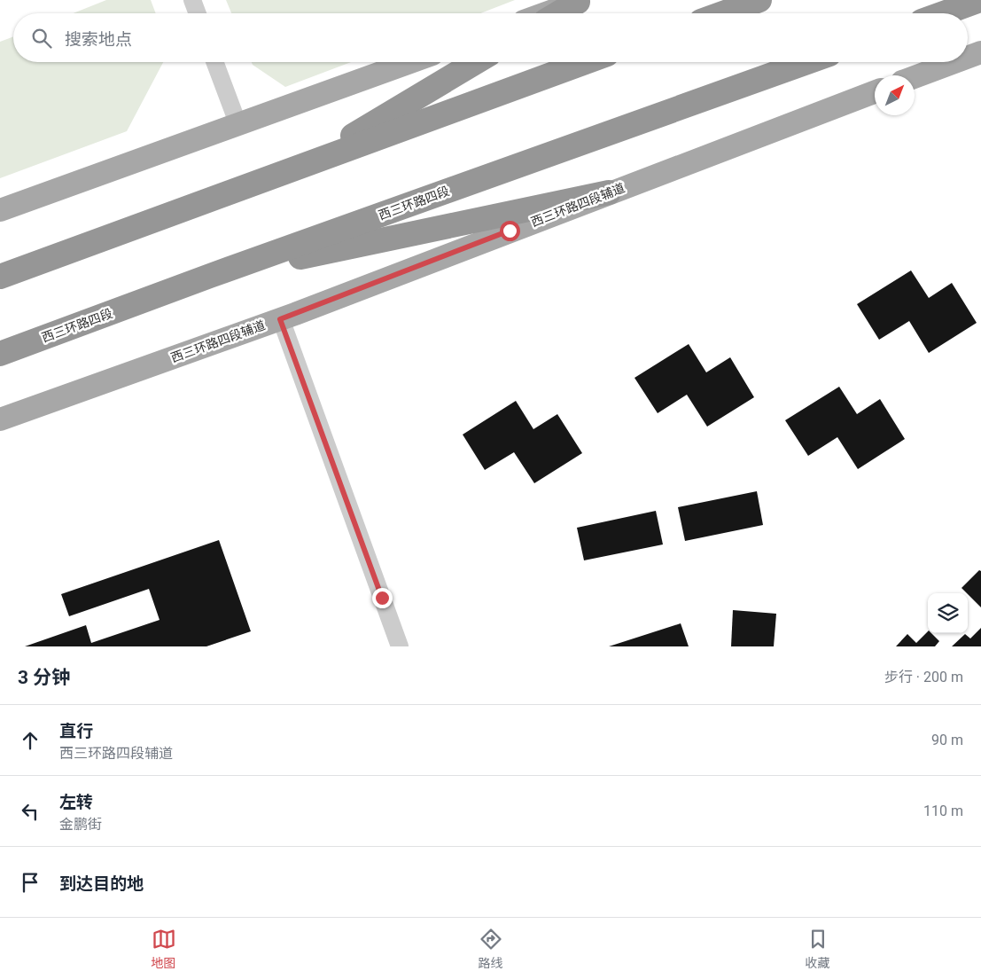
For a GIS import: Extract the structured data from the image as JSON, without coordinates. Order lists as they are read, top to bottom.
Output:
{
  "streets": {
    "highway": ["西三环路四段"],
    "main road": ["西三环路四段辅道"]
  },
  "north": "top right",
  "page": {
    "search": "搜索地点",
    "heading": ["3 分钟", "步行 · 200 m"],
    "list": [
      ["直行", "西三环路四段辅道", "90 m"],
      ["左转", "金鹏街", "110 m"],
      "到达目的地"
    ],
    "nav": ["地图", "路线", "收藏"]
  }
}
